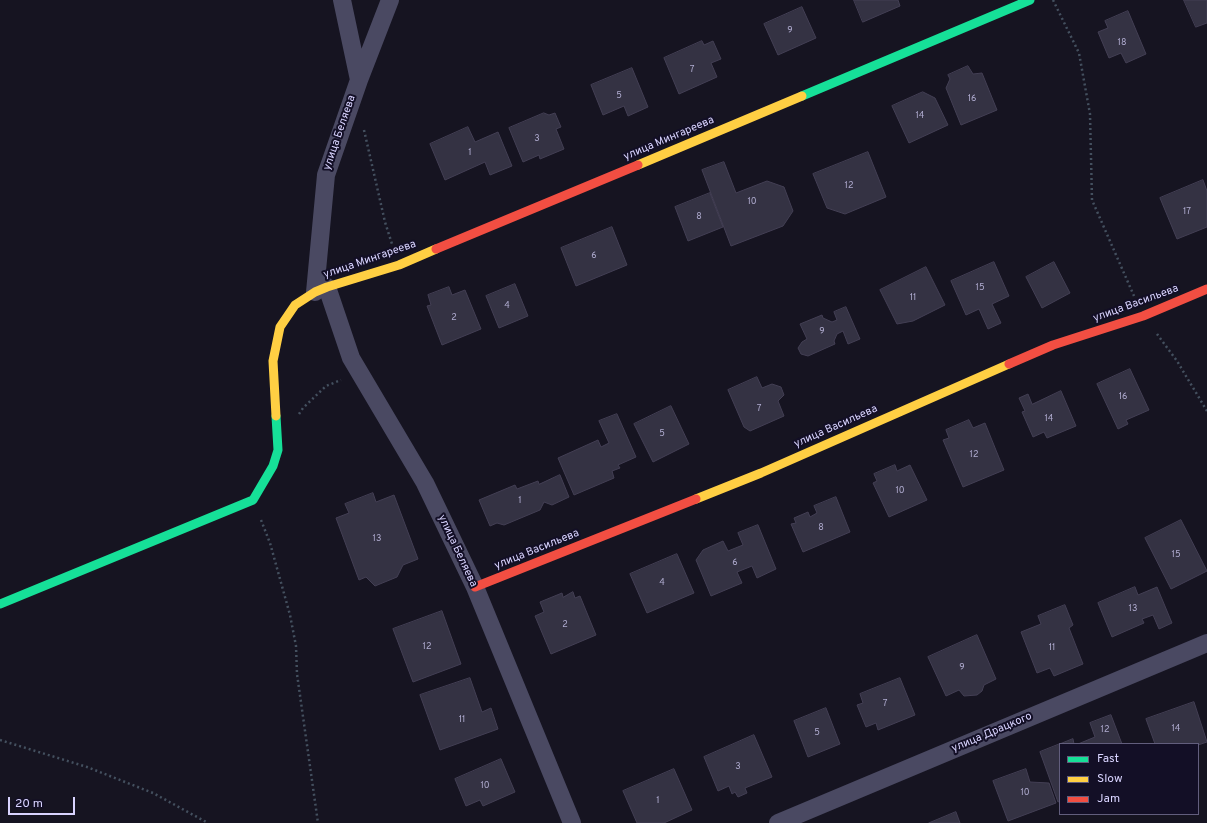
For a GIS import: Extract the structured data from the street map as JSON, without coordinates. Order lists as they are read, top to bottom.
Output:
{
  "streets": {
    "street": [
      "улица Беляева",
      "улица Мингареева",
      "улица Васильева",
      "улица Драцкого"
    ]
  },
  "crossings": [
    ["улица Беляева", "улица Мингареева"],
    ["улица Беляева", "улица Васильева"]
  ],
  "house_numbers": [
    "9",
    "18",
    "7",
    "5",
    "16",
    "14",
    "3",
    "1",
    "12",
    "10",
    "17",
    "8",
    "6",
    "15",
    "11",
    "4",
    "2",
    "9",
    "16",
    "7",
    "14",
    "5",
    "12",
    "10",
    "1",
    "8",
    "13",
    "15",
    "6",
    "4",
    "13",
    "2",
    "12",
    "11",
    "9",
    "7",
    "11",
    "14",
    "12",
    "5",
    "3",
    "10",
    "10",
    "1"
  ],
  "legend": ["Fast", "Slow", "Jam"],
  "scale_bar": "20 m"
}
